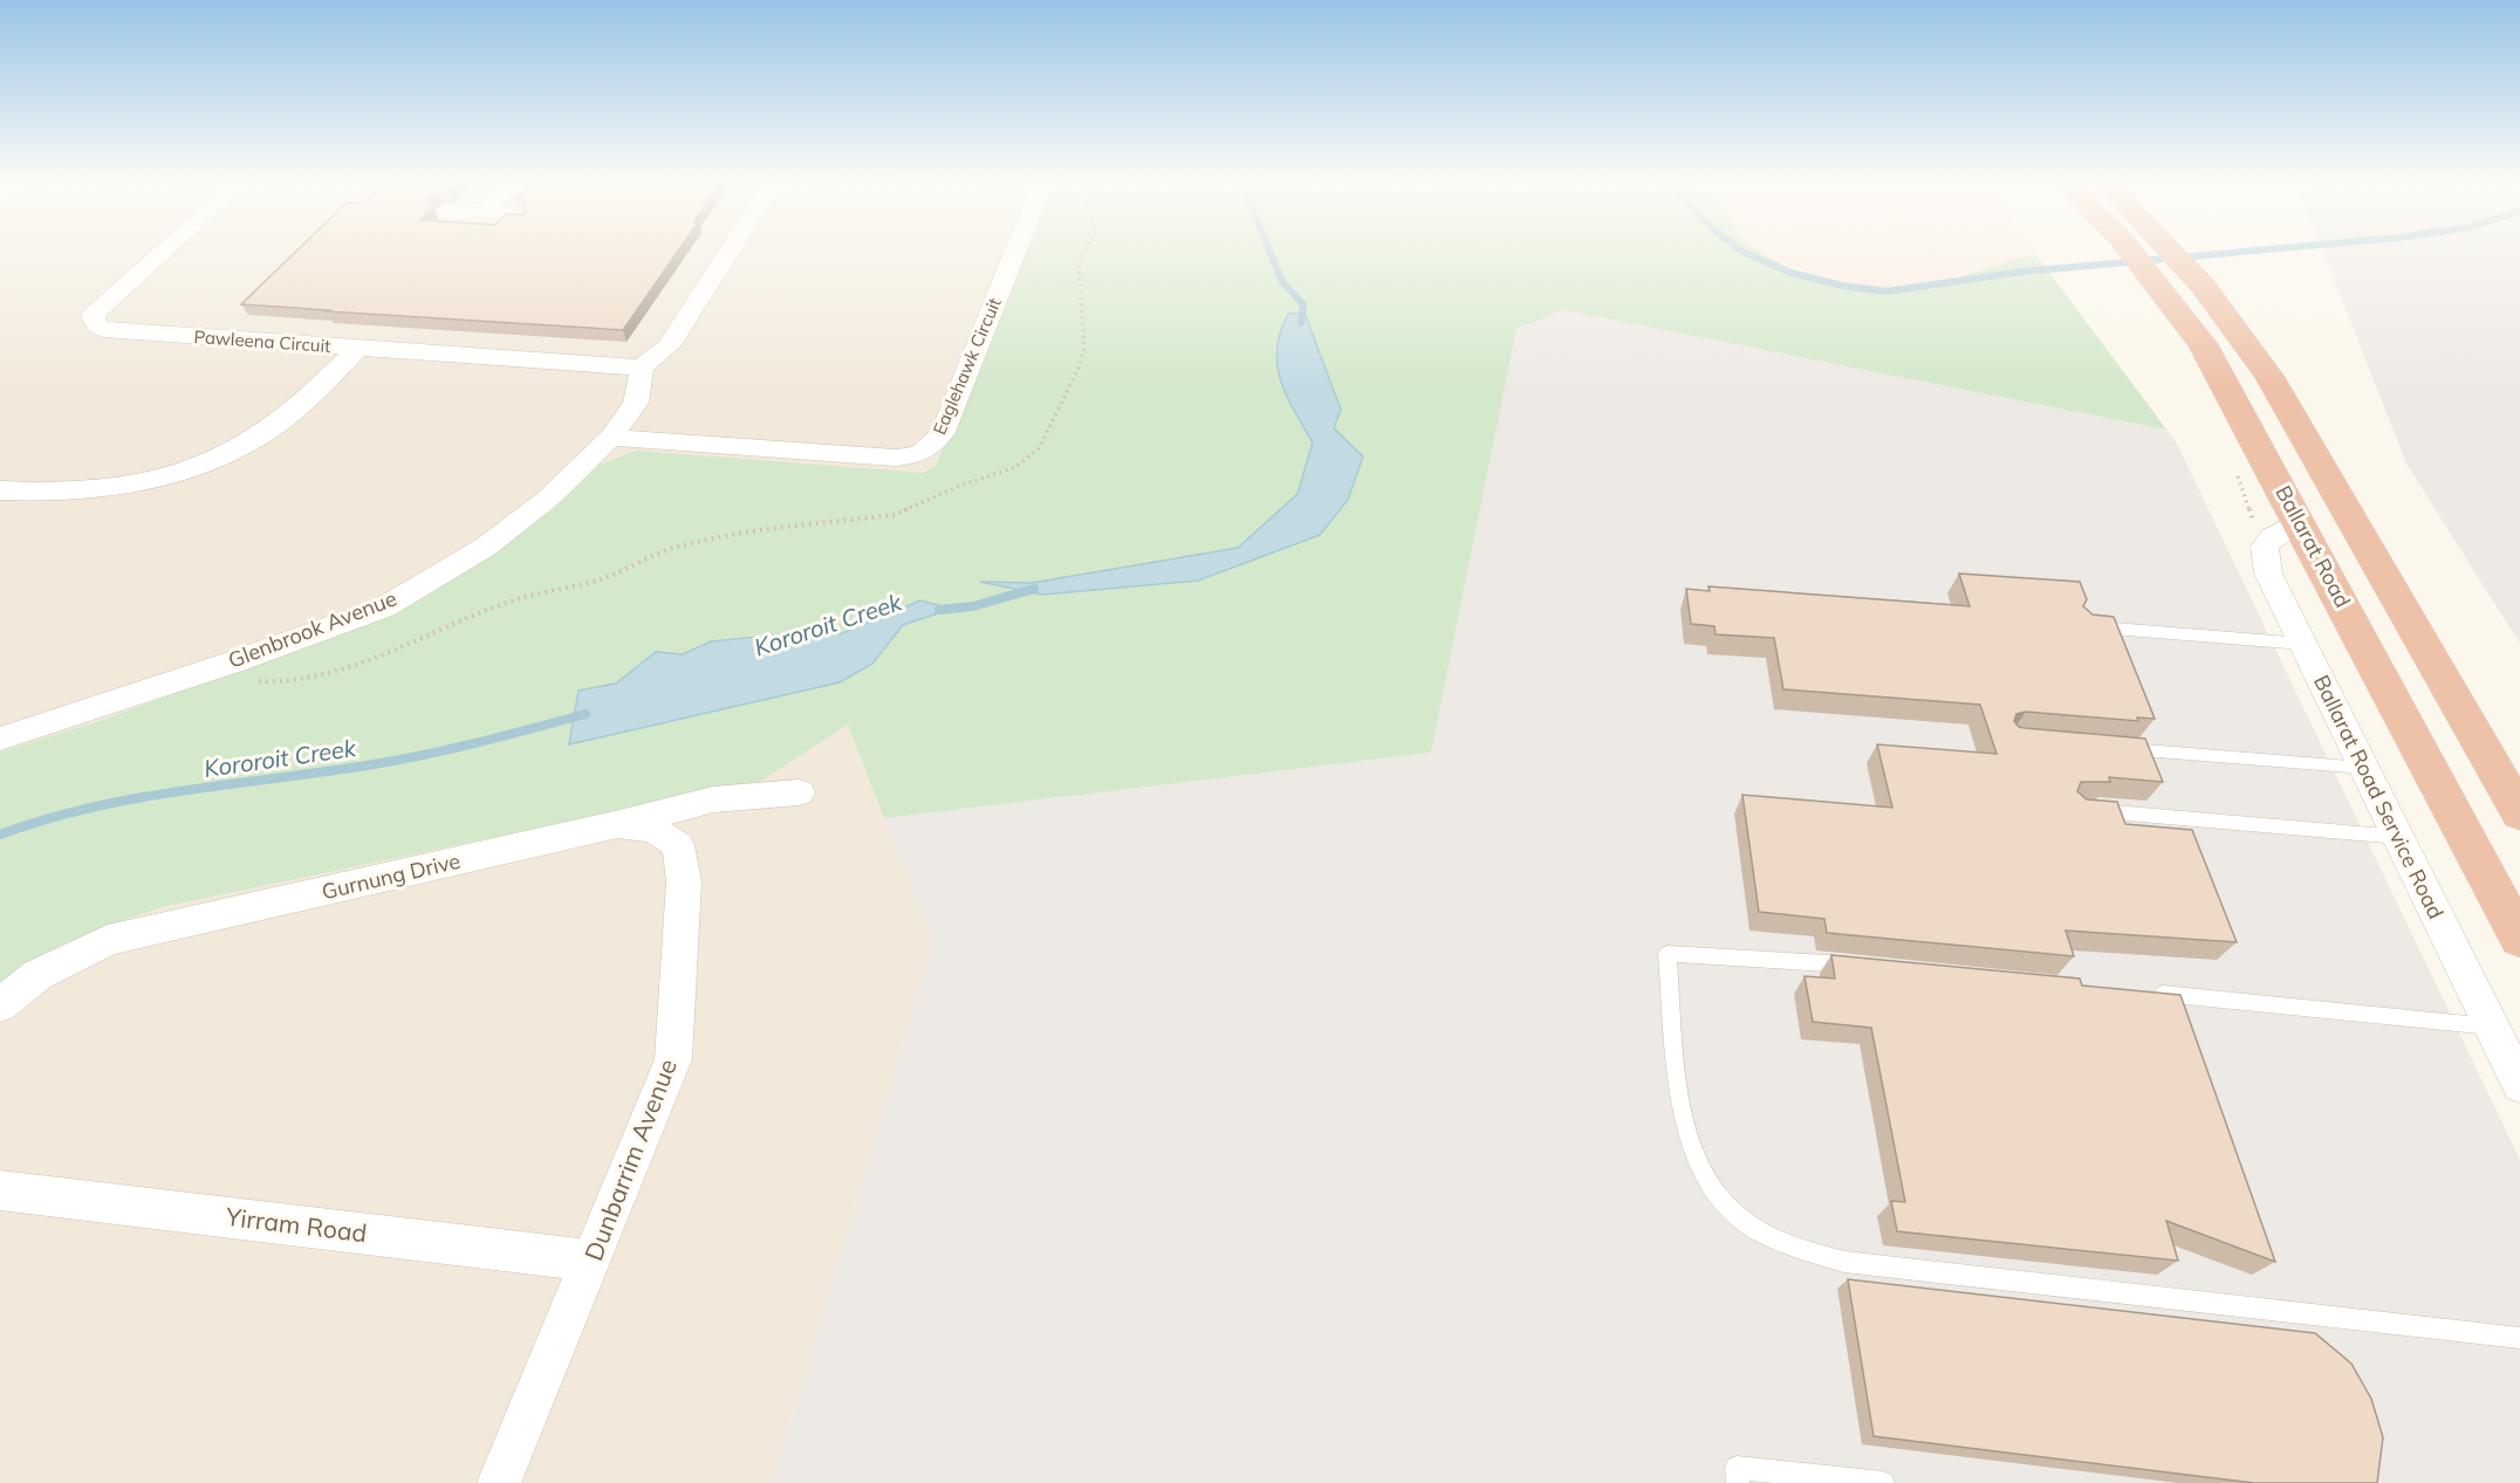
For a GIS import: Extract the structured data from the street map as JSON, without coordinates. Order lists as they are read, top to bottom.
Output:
{
  "streets": {
    "highway": ["Ballarat Road"],
    "street": [
      "Pawleena Circuit",
      "Eaglehawk Circuit",
      "Glenbrook Avenue",
      "Ballarat Road Service Road",
      "Gurnung Drive",
      "Dunbarrim Avenue",
      "Yirram Road"
    ]
  },
  "crossings": [
    ["Pawleena Circuit", "Glenbrook Avenue"],
    ["Eaglehawk Circuit", "Glenbrook Avenue"],
    ["Ballarat Road", "Ballarat Road Service Road"],
    ["Gurnung Drive", "Dunbarrim Avenue"],
    ["Dunbarrim Avenue", "Yirram Road"]
  ],
  "water": ["Kororoit Creek"]
}
